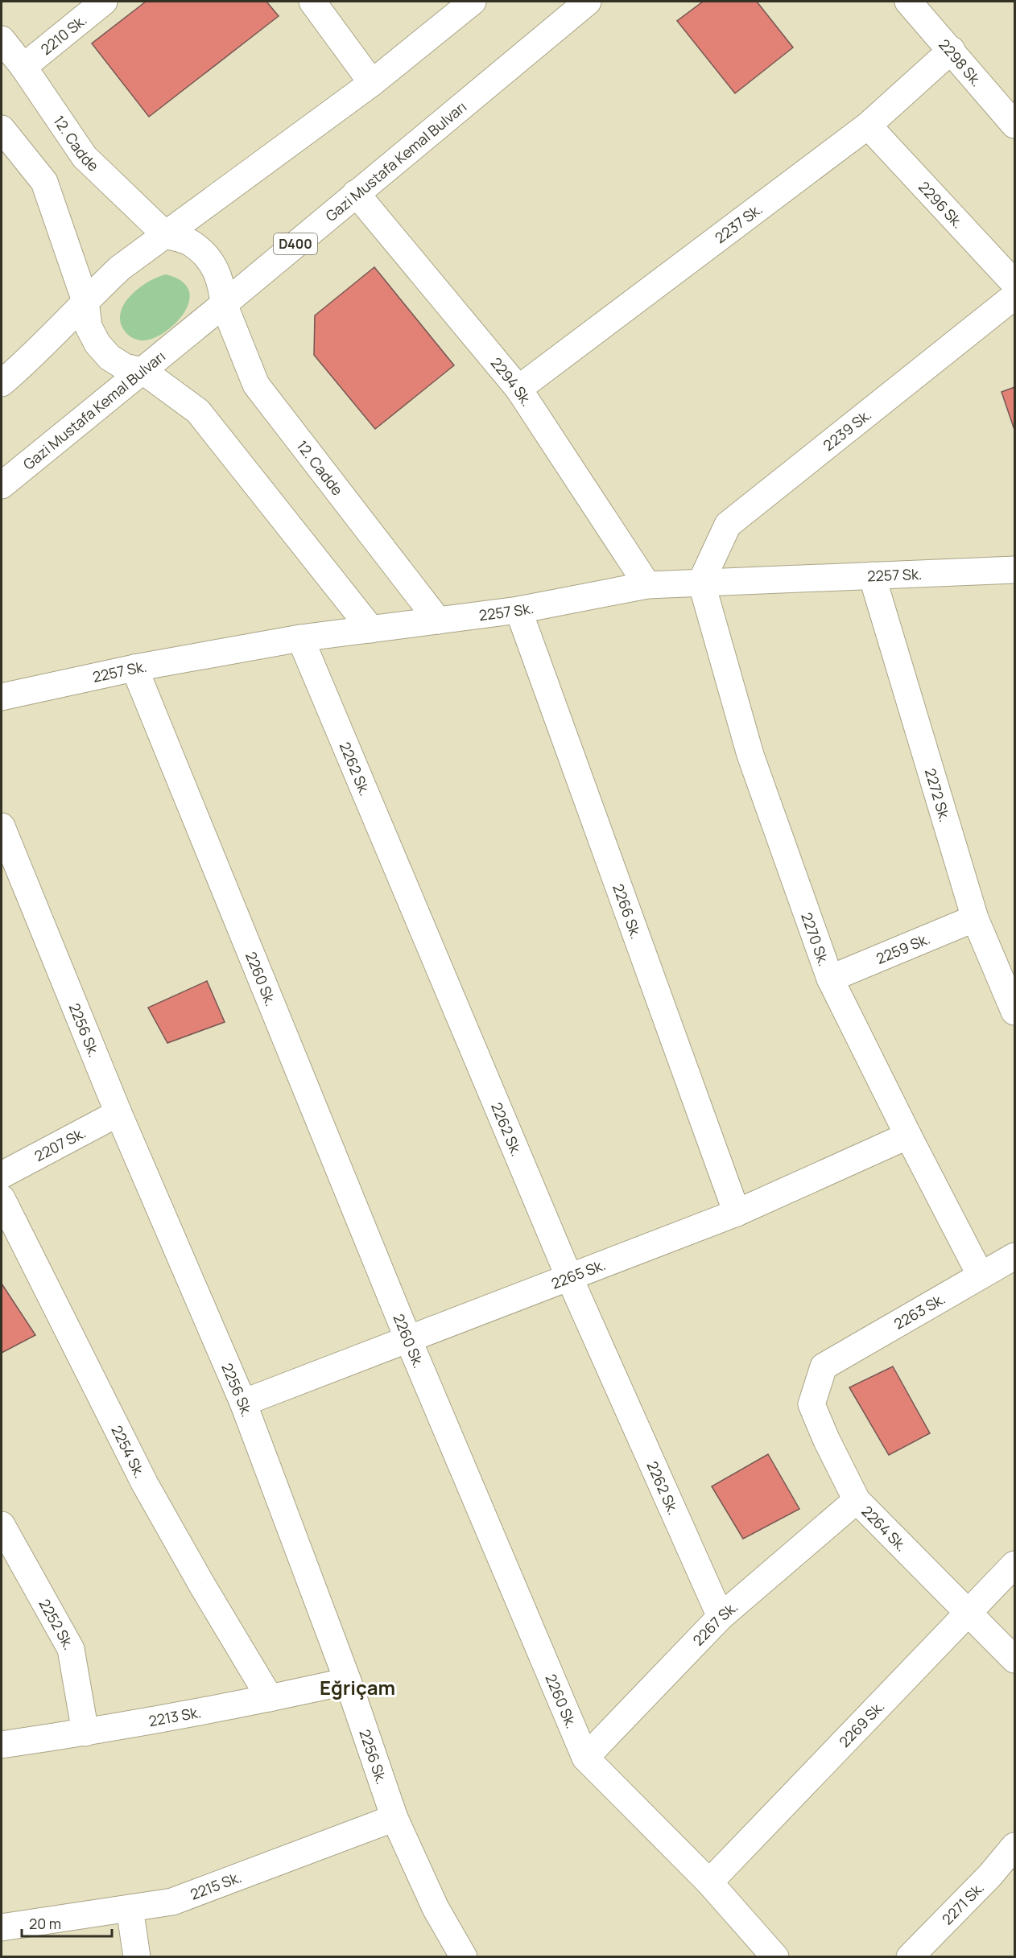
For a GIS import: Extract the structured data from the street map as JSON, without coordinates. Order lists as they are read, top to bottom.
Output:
{
  "streets": {
    "main road": [
      "2210 Sk.",
      "2298 Sk.",
      "12. Cadde",
      "Gazi Mustafa Kemal Bulvarı",
      "2296 Sk.",
      "2237 Sk.",
      "D400",
      "2294 Sk.",
      "2239 Sk.",
      "2257 Sk.",
      "2262 Sk.",
      "2272 Sk.",
      "2266 Sk.",
      "2270 Sk.",
      "2259 Sk.",
      "2260 Sk.",
      "2256 Sk.",
      "2207 Sk.",
      "2265 Sk.",
      "2263 Sk.",
      "2254 Sk.",
      "2264 Sk.",
      "2267 Sk.",
      "2252 Sk.",
      "2213 Sk.",
      "2269 Sk.",
      "2215 Sk.",
      "2271 Sk."
    ]
  },
  "crossings": [
    ["2210 Sk.", "12. Cadde"],
    ["2298 Sk.", "2237 Sk."],
    ["12. Cadde", "Gazi Mustafa Kemal Bulvarı"],
    ["12. Cadde", "2257 Sk."],
    ["Gazi Mustafa Kemal Bulvarı", "2294 Sk."],
    ["2296 Sk.", "2237 Sk."],
    ["2237 Sk.", "2294 Sk."],
    ["2294 Sk.", "2257 Sk."],
    ["2239 Sk.", "2257 Sk."],
    ["2239 Sk.", "2270 Sk."],
    ["2257 Sk.", "2262 Sk."],
    ["2257 Sk.", "2272 Sk."],
    ["2257 Sk.", "2266 Sk."],
    ["2257 Sk.", "2270 Sk."],
    ["2257 Sk.", "2260 Sk."],
    ["2262 Sk.", "2265 Sk."],
    ["2262 Sk.", "2267 Sk."],
    ["2272 Sk.", "2259 Sk."],
    ["2266 Sk.", "2265 Sk."],
    ["2270 Sk.", "2259 Sk."],
    ["2270 Sk.", "2265 Sk."],
    ["2270 Sk.", "2263 Sk."],
    ["2260 Sk.", "2265 Sk."],
    ["2260 Sk.", "2267 Sk."],
    ["2260 Sk.", "2269 Sk."],
    ["2256 Sk.", "2207 Sk."],
    ["2256 Sk.", "2265 Sk."],
    ["2256 Sk.", "2213 Sk."],
    ["2256 Sk.", "2215 Sk."],
    ["2263 Sk.", "2264 Sk."],
    ["2254 Sk.", "2213 Sk."],
    ["2264 Sk.", "2267 Sk."],
    ["2264 Sk.", "2269 Sk."],
    ["2252 Sk.", "2213 Sk."]
  ],
  "districts": ["Eğriçam"],
  "scale_bar": "20 m"
}
